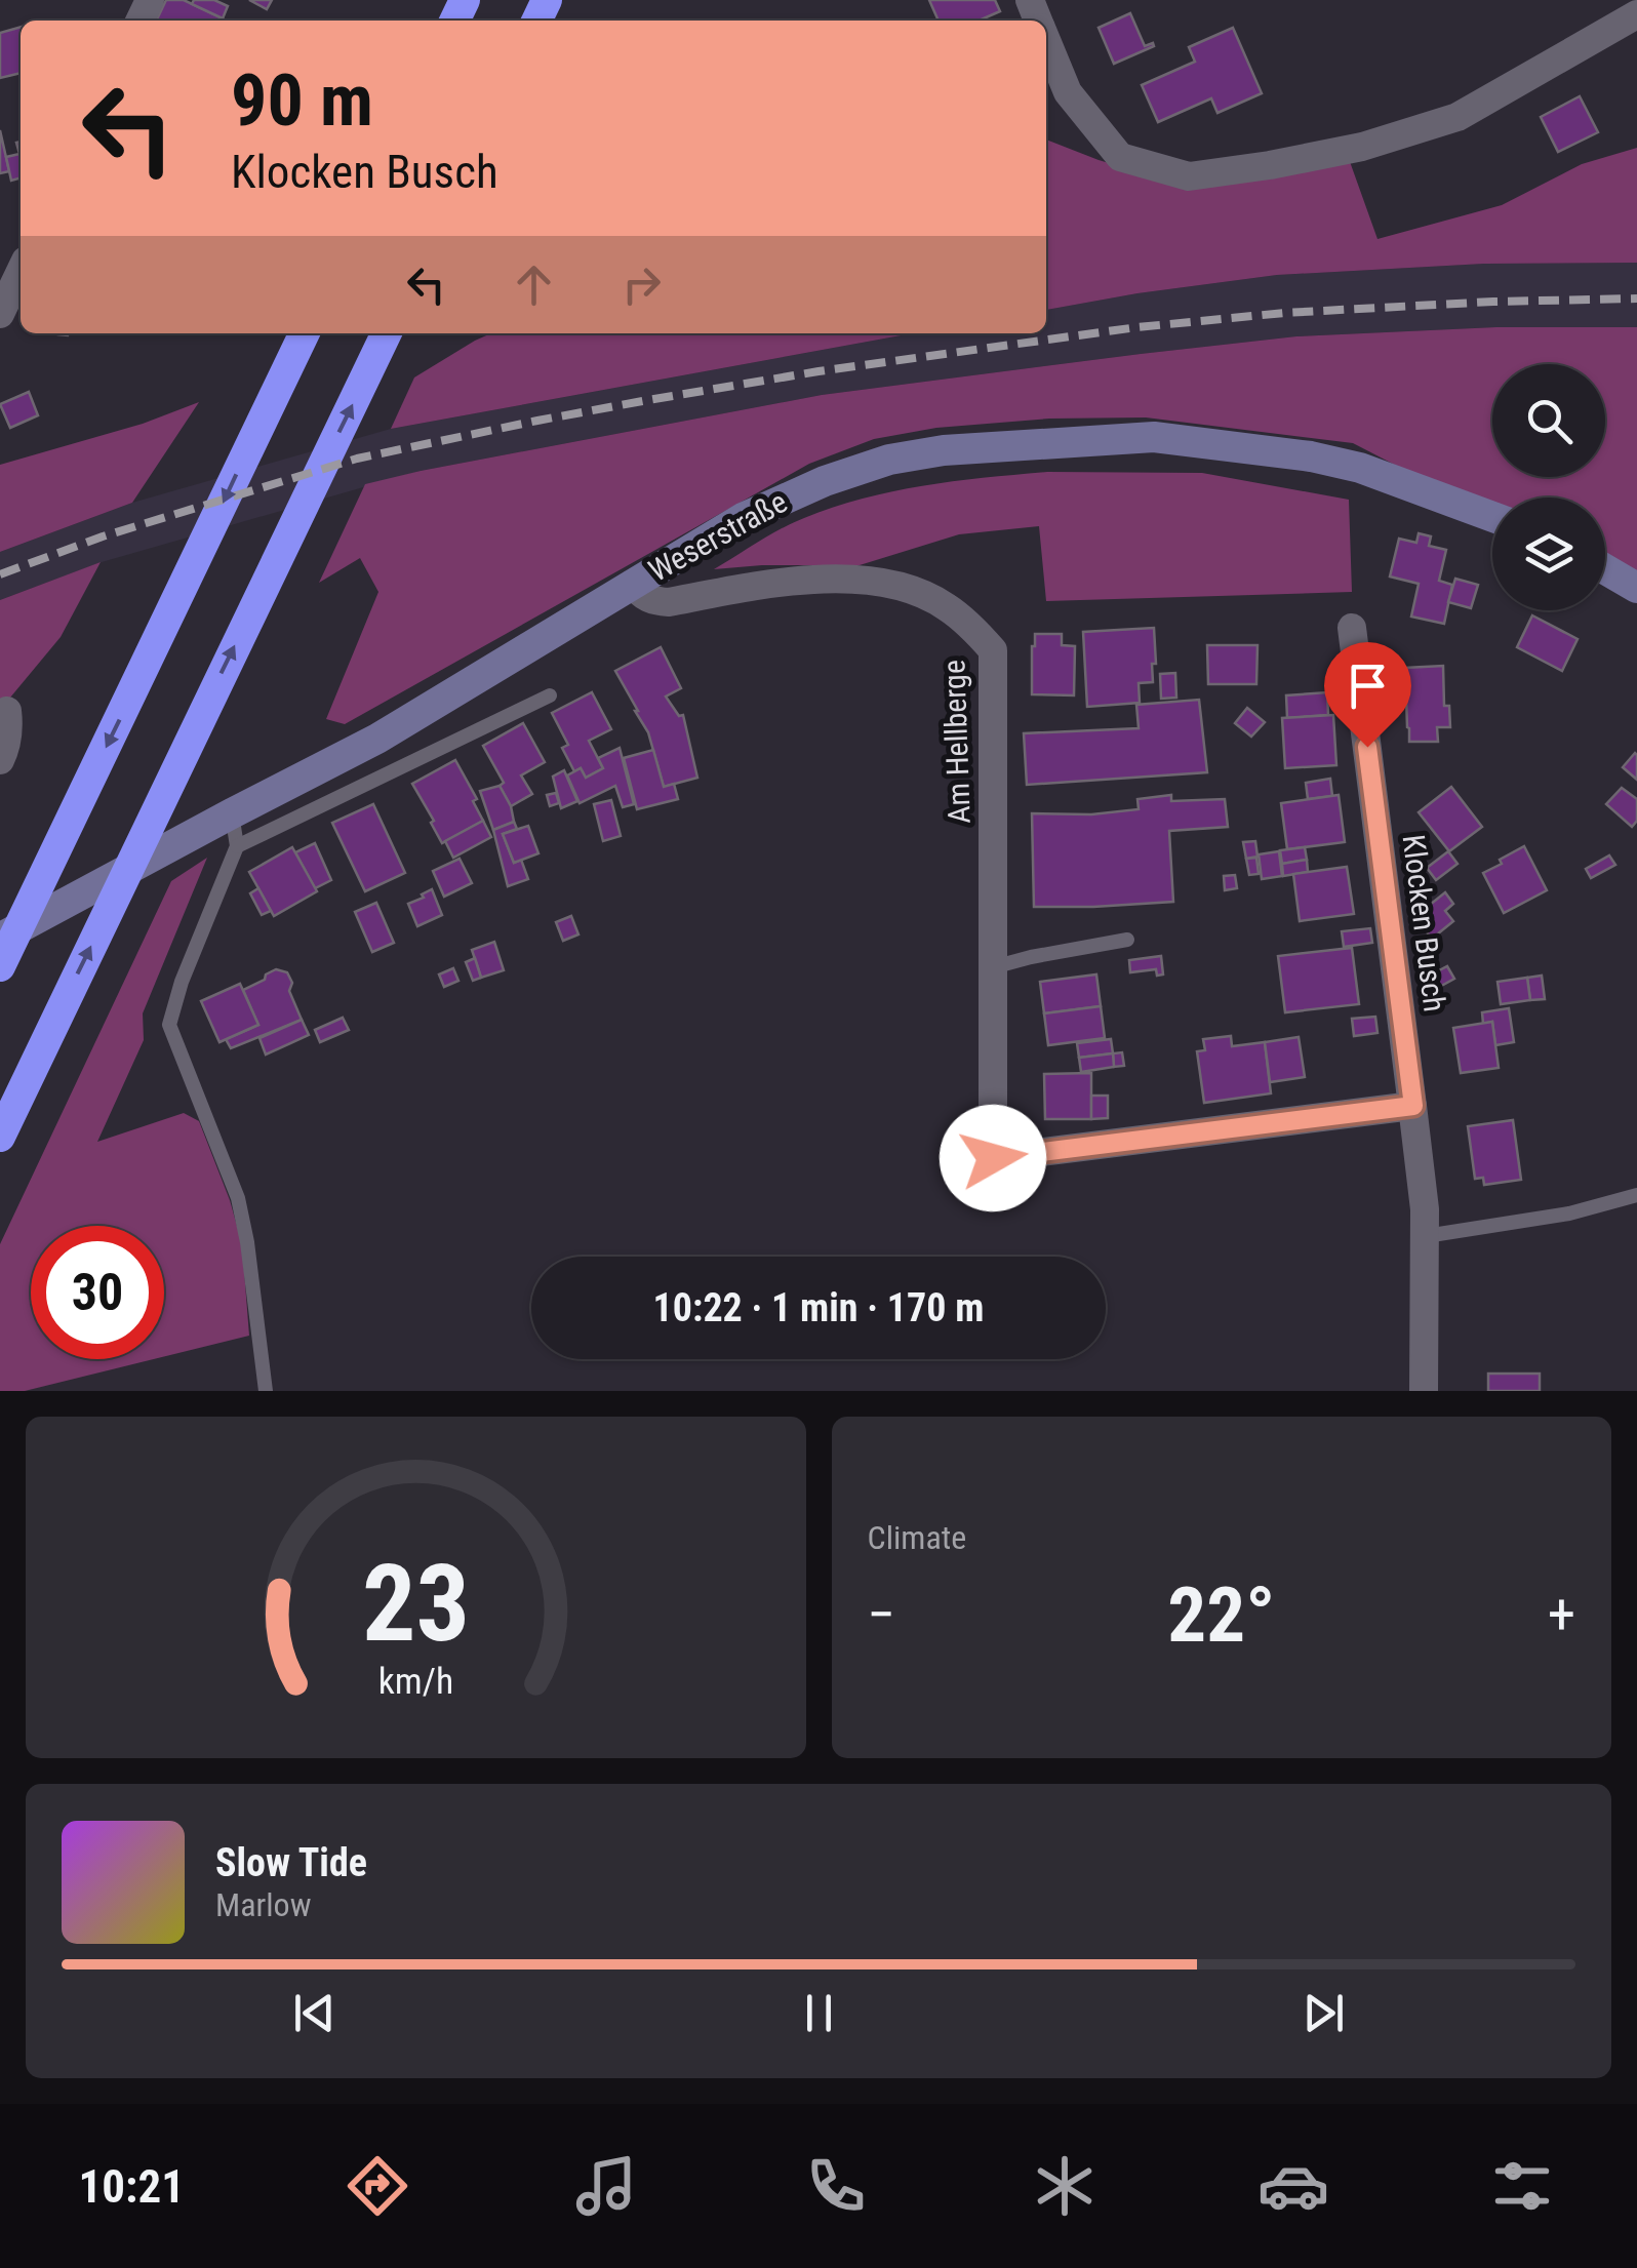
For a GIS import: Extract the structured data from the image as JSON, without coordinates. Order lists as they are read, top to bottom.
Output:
{
  "streets": {
    "street": ["Weserstraße", "Am Hellberge", "Klocken Busch"]
  },
  "crossings": [
    ["Weserstraße", "Am Hellberge"],
    ["Am Hellberge", "Klocken Busch"]
  ],
  "page": {
    "turn": ["90 m", "Klocken Busch"],
    "limit": "30",
    "trip": "10:22 · 1 min · 170 m",
    "tile": "Climate",
    "heat": ["−", "22°", "+"],
    "song": ["Slow Tide", "Marlow"],
    "tabs": "10:21",
    "gauge": ["23", "km/h"]
  }
}
